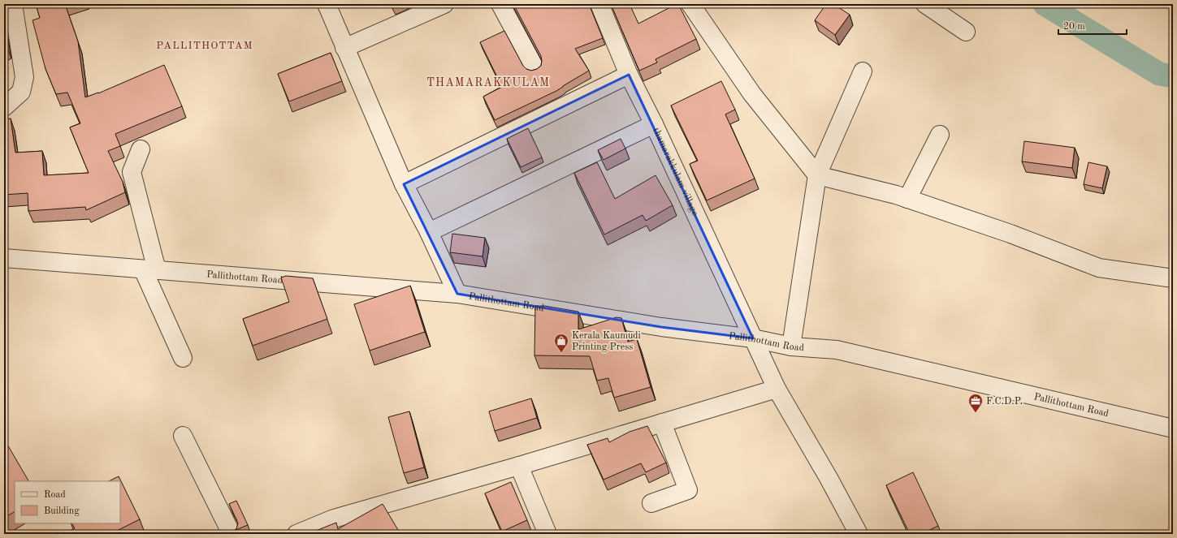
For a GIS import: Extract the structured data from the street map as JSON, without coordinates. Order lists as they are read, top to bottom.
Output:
{
  "streets": {
    "street": ["thamarakkulam village", "Pallithottam Road"]
  },
  "crossings": [
    ["thamarakkulam village", "Pallithottam Road"]
  ],
  "districts": ["PALLITHOTTAM", "THAMARAKKULAM"],
  "places": {
    "shop": ["Kerala Kaumudi Printing Press"],
    "office": ["F.C.D.P."]
  },
  "legend": ["Road", "Building"],
  "scale_bar": "20 m"
}
